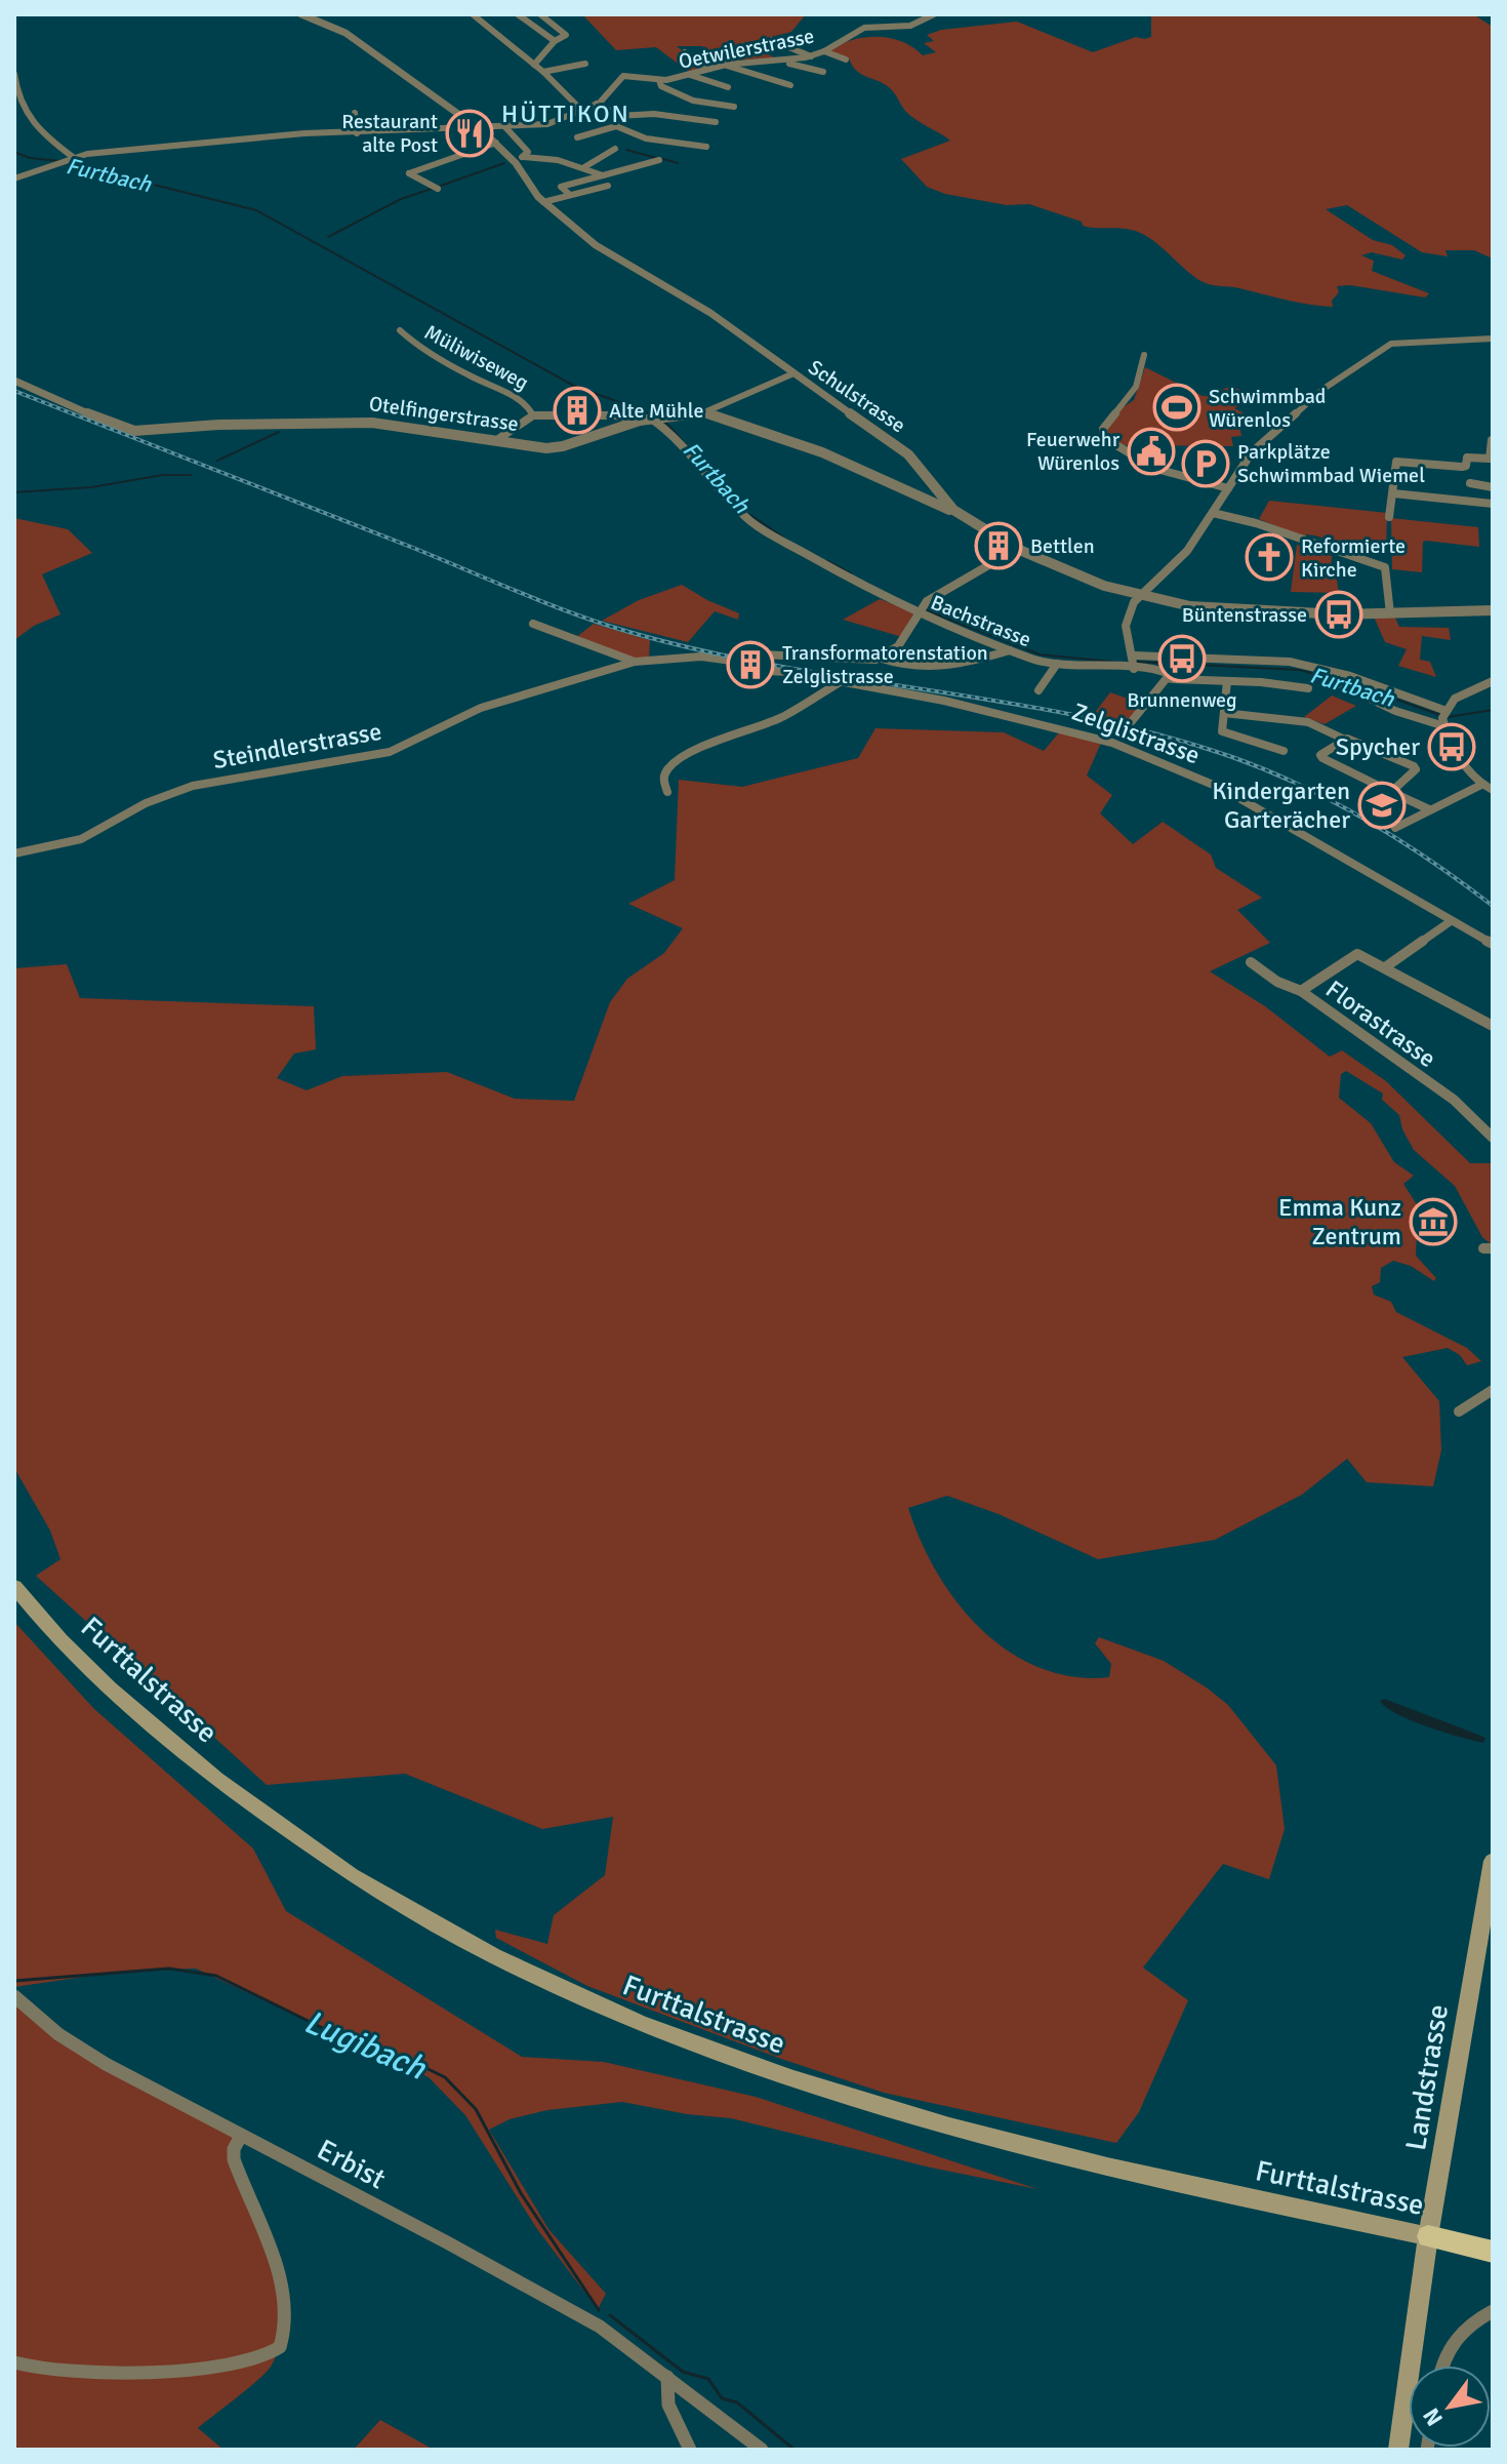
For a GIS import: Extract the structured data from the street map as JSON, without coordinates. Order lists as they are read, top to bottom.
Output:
{
  "streets": {
    "highway": ["Furttalstrasse"],
    "main road": ["Landstrasse"],
    "street": [
      "Oetwilerstrasse",
      "Müliwiseweg",
      "Schulstrasse",
      "Otelfingerstrasse",
      "Bachstrasse",
      "Zelglistrasse",
      "Steindlerstrasse",
      "Florastrasse",
      "Erbist"
    ]
  },
  "crossings": [
    ["Oetwilerstrasse", "Schulstrasse"],
    ["Müliwiseweg", "Otelfingerstrasse"],
    ["Schulstrasse", "Otelfingerstrasse"],
    ["Otelfingerstrasse", "Bachstrasse"],
    ["Zelglistrasse", "Steindlerstrasse"],
    ["Furttalstrasse", "Landstrasse"]
  ],
  "districts": ["HÜTTIKON"],
  "water": ["Furtbach", "Lugibach"],
  "places": {
    "restaurant": ["Restaurant alte Post"],
    "sports": ["Schwimmbad Würenlos"],
    "building": ["Alte Mühle", "Bettlen", "Transformatorenstation Zelglistrasse"],
    "public building": ["Feuerwehr Würenlos"],
    "parking": ["Parkplätze Schwimmbad Wiemel"],
    "church": ["Reformierte Kirche"],
    "bus stop": ["Büntenstrasse", "Brunnenweg", "Spycher"],
    "school or university": ["Kindergarten Garterächer"],
    "museum": ["Emma Kunz Zentrum"]
  },
  "north": "bottom left"
}
